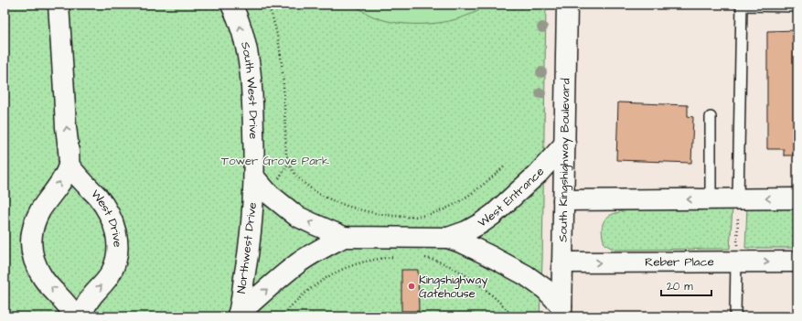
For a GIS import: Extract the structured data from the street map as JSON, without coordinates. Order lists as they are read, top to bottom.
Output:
{
  "streets": {
    "street": [
      "South West Drive",
      "South Kingshighway Boulevard",
      "West Entrance",
      "West Drive",
      "Northwest Drive",
      "Reber Place"
    ]
  },
  "crossings": [
    ["South West Drive", "West Entrance"],
    ["South West Drive", "Northwest Drive"],
    ["South Kingshighway Boulevard", "West Entrance"],
    ["South Kingshighway Boulevard", "Reber Place"],
    ["West Entrance", "Northwest Drive"]
  ],
  "one_way": ["South West Drive", "West Drive"],
  "parks": ["Tower Grove Park"],
  "places": ["Kingshighway Gatehouse"],
  "scale_bar": "20 m"
}
